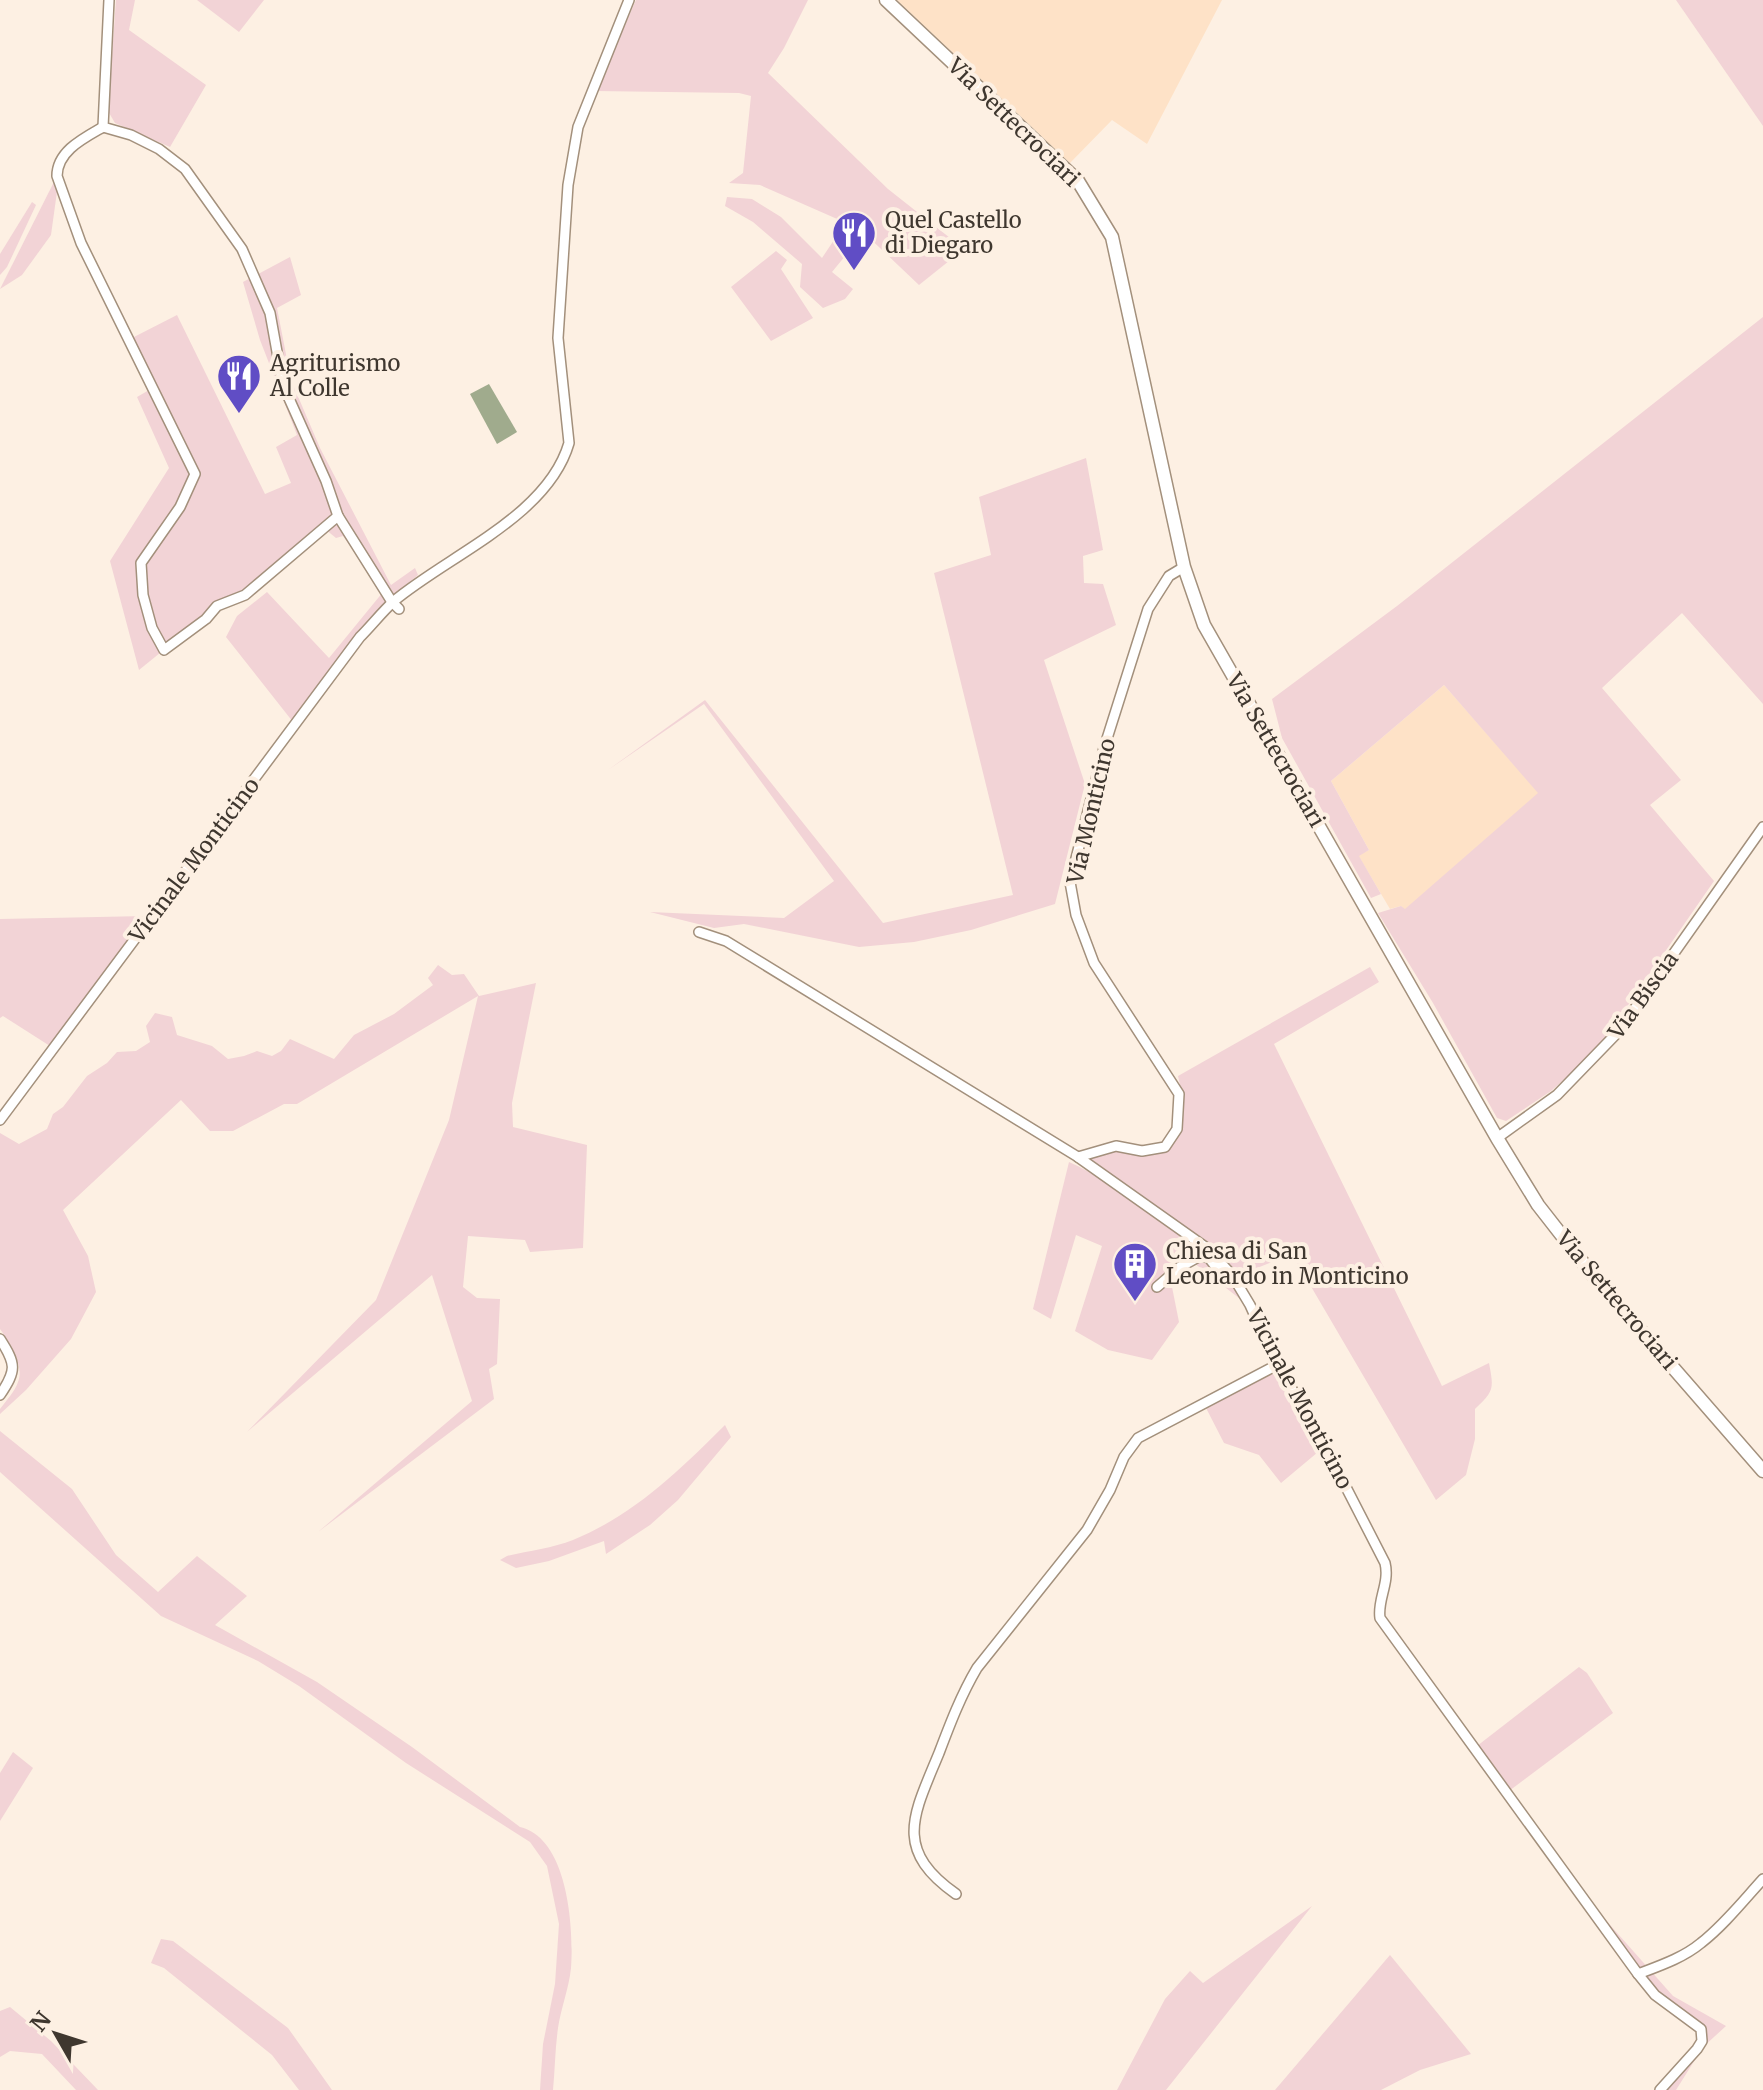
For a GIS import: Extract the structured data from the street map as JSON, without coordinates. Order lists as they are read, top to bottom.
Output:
{
  "streets": {
    "main road": ["Via Settecrociari"],
    "street": ["Via Monticino", "Vicinale Monticino", "Via Biscia"]
  },
  "crossings": [
    ["Via Settecrociari", "Via Monticino"],
    ["Via Settecrociari", "Via Biscia"],
    ["Via Monticino", "Vicinale Monticino"]
  ],
  "places": {
    "restaurant": ["Quel Castello di Diegaro", "Agriturismo Al Colle"],
    "building": ["Chiesa di San Leonardo in Monticino"]
  },
  "north": "top left"
}
